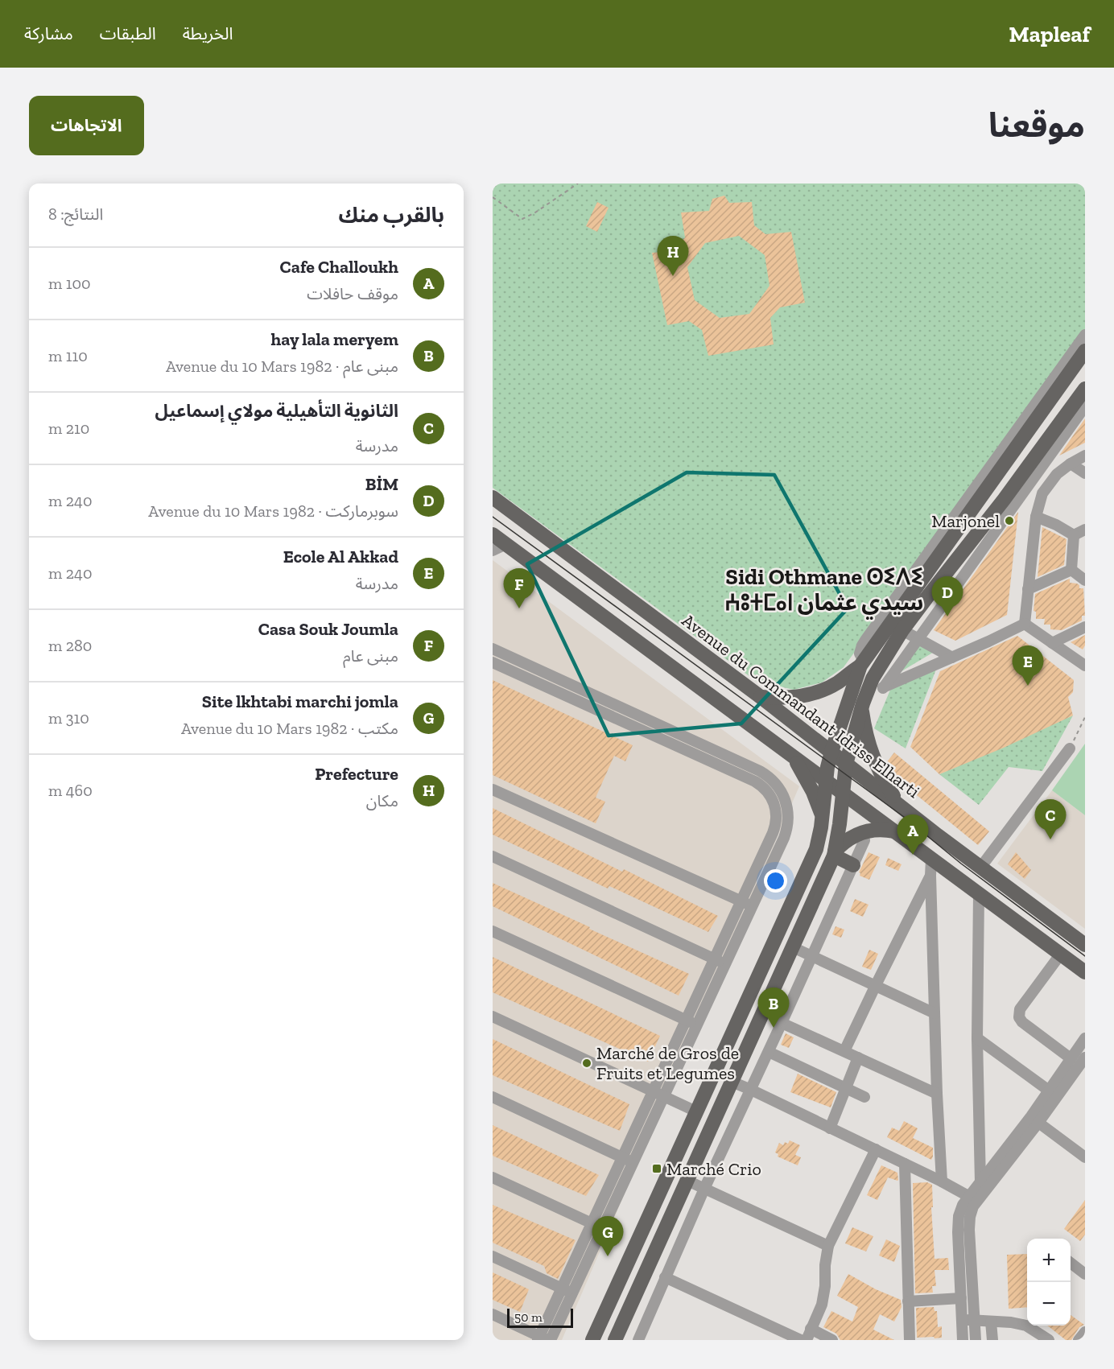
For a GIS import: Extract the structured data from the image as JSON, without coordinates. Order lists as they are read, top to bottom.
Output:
{
  "streets": {
    "main road": ["Avenue du Commandant Idriss Elharti"]
  },
  "districts": ["Sidi Othmane ⵙⵉⴷⵉ ⵄⵓⵜⵎⴰⵏ سيدي عثمان"],
  "places": {
    "other": ["Marjonel", "Marché de Gros de Fruits et Legumes"],
    "transit": ["Marché Crio"]
  },
  "scale_bar": "50 m",
  "page": {
    "header": "Mapleaf",
    "nav": ["الخريطة", "الطبقات", "مشاركة"],
    "title": "موقعنا",
    "buttons": "الاتجاهات",
    "heading": ["بالقرب منك", "النتائج: 8"],
    "pins": [
      "H",
      "F",
      "D",
      "E",
      "C",
      "A",
      "B",
      "G"
    ],
    "list": [
      {
        "mark": "A",
        "name": "Cafe Challoukh",
        "note": "موقف حافلات",
        "value": "100 m"
      },
      {
        "mark": "B",
        "name": "hay lala meryem",
        "note": "مبنى عام · Avenue du 10 Mars 1982",
        "value": "110 m"
      },
      {
        "mark": "C",
        "name": "الثانوية التأهيلية مولاي إسماعيل",
        "note": "مدرسة",
        "value": "210 m"
      },
      {
        "mark": "D",
        "name": "BİM",
        "note": "سوبرماركت · Avenue du 10 Mars 1982",
        "value": "240 m"
      },
      {
        "mark": "E",
        "name": "Ecole Al Akkad",
        "note": "مدرسة",
        "value": "240 m"
      },
      {
        "mark": "F",
        "name": "Casa Souk Joumla",
        "note": "مبنى عام",
        "value": "280 m"
      },
      {
        "mark": "G",
        "name": "Site lkhtabi marchi jomla",
        "note": "مكتب · Avenue du 10 Mars 1982",
        "value": "310 m"
      },
      {
        "mark": "H",
        "name": "Prefecture",
        "note": "مكان",
        "value": "460 m"
      }
    ],
    "map_buttons": ["+", "−"],
    "scale": "50 m"
  }
}
